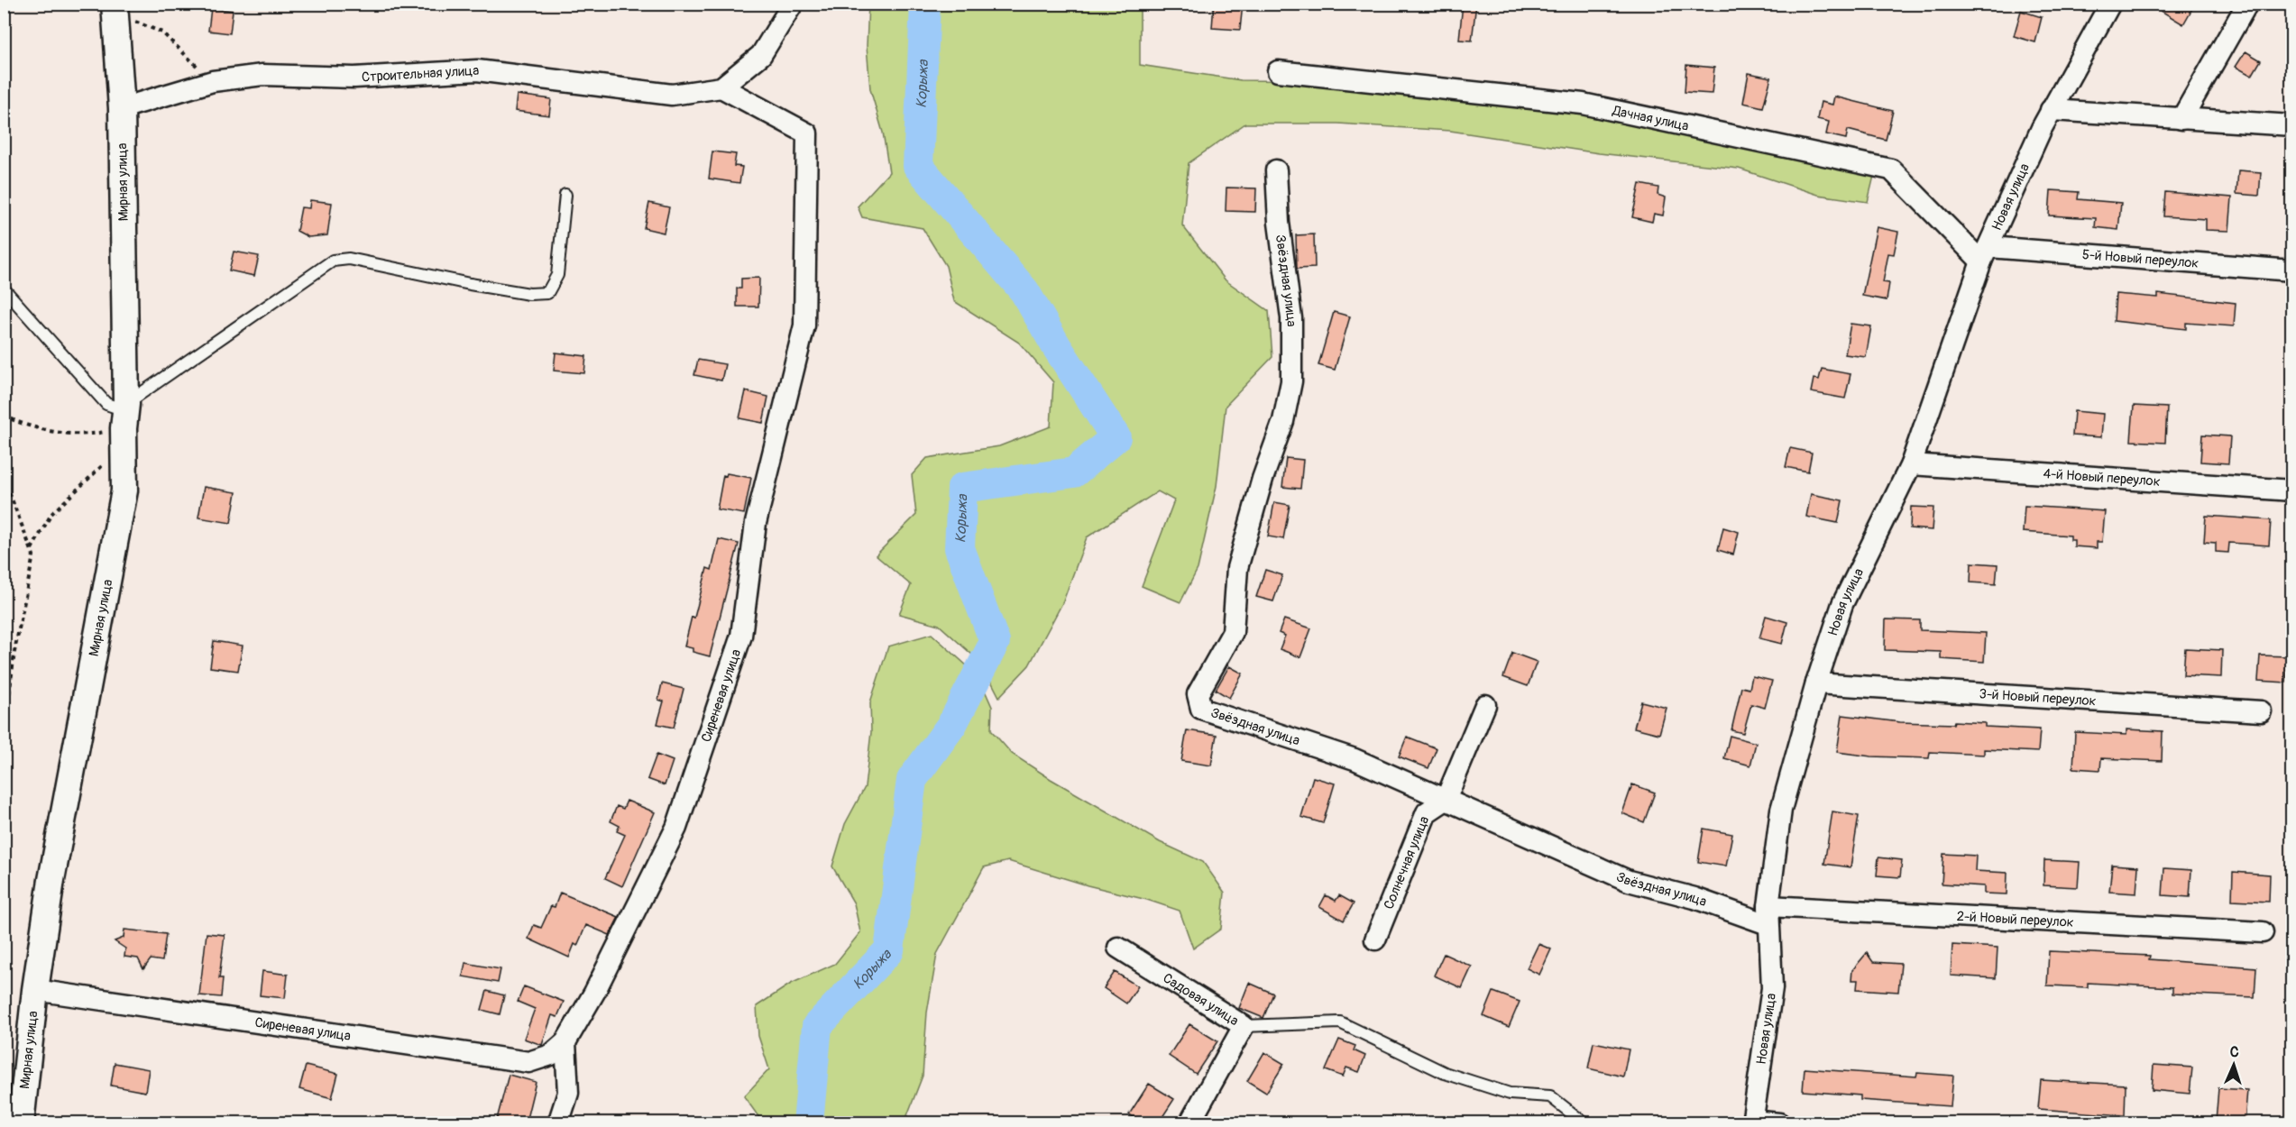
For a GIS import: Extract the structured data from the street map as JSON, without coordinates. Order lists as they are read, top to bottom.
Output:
{
  "streets": {
    "street": [
      "Строительная улица",
      "Дачная улица",
      "Мирная улица",
      "Новая улица",
      "5-й Новый переулок",
      "Звёздная улица",
      "4-й Новый переулок",
      "Сиреневая улица",
      "3-й Новый переулок",
      "Солнечная улица",
      "2-й Новый переулок",
      "Садовая улица"
    ]
  },
  "crossings": [
    ["Строительная улица", "Мирная улица"],
    ["Строительная улица", "Сиреневая улица"],
    ["Дачная улица", "Новая улица"],
    ["Дачная улица", "5-й Новый переулок"],
    ["Мирная улица", "Сиреневая улица"],
    ["Новая улица", "5-й Новый переулок"],
    ["Новая улица", "Звёздная улица"],
    ["Новая улица", "4-й Новый переулок"],
    ["Новая улица", "3-й Новый переулок"],
    ["Новая улица", "2-й Новый переулок"],
    ["Звёздная улица", "Солнечная улица"],
    ["Звёздная улица", "2-й Новый переулок"]
  ],
  "water": ["Корыжа"],
  "north": "top"
}
